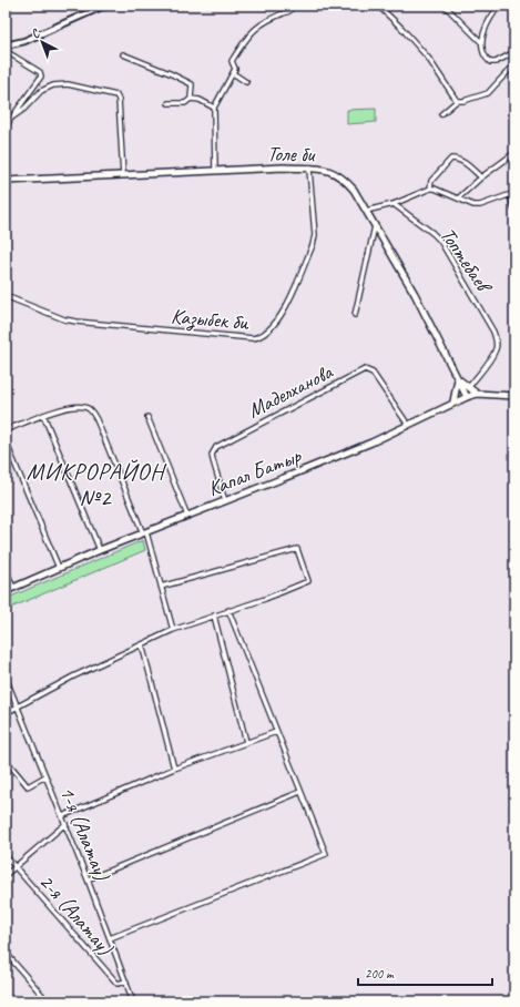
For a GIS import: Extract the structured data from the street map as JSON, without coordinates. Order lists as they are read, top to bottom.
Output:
{
  "streets": {
    "main road": ["Толе би", "Капал Батыр"],
    "street": [
      "Топтебаев",
      "Казыбек би",
      "Маделханова",
      "1-я (Алатау)",
      "2-я (Алатау)"
    ]
  },
  "crossings": [
    ["Толе би", "Казыбек би"],
    ["Толе би", "Капал Батыр"],
    ["Маделханова", "Капал Батыр"],
    ["1-я (Алатау)", "2-я (Алатау)"]
  ],
  "districts": ["МИКРОРАЙОН №2"],
  "scale_bar": "200 m",
  "north": "top left"
}
